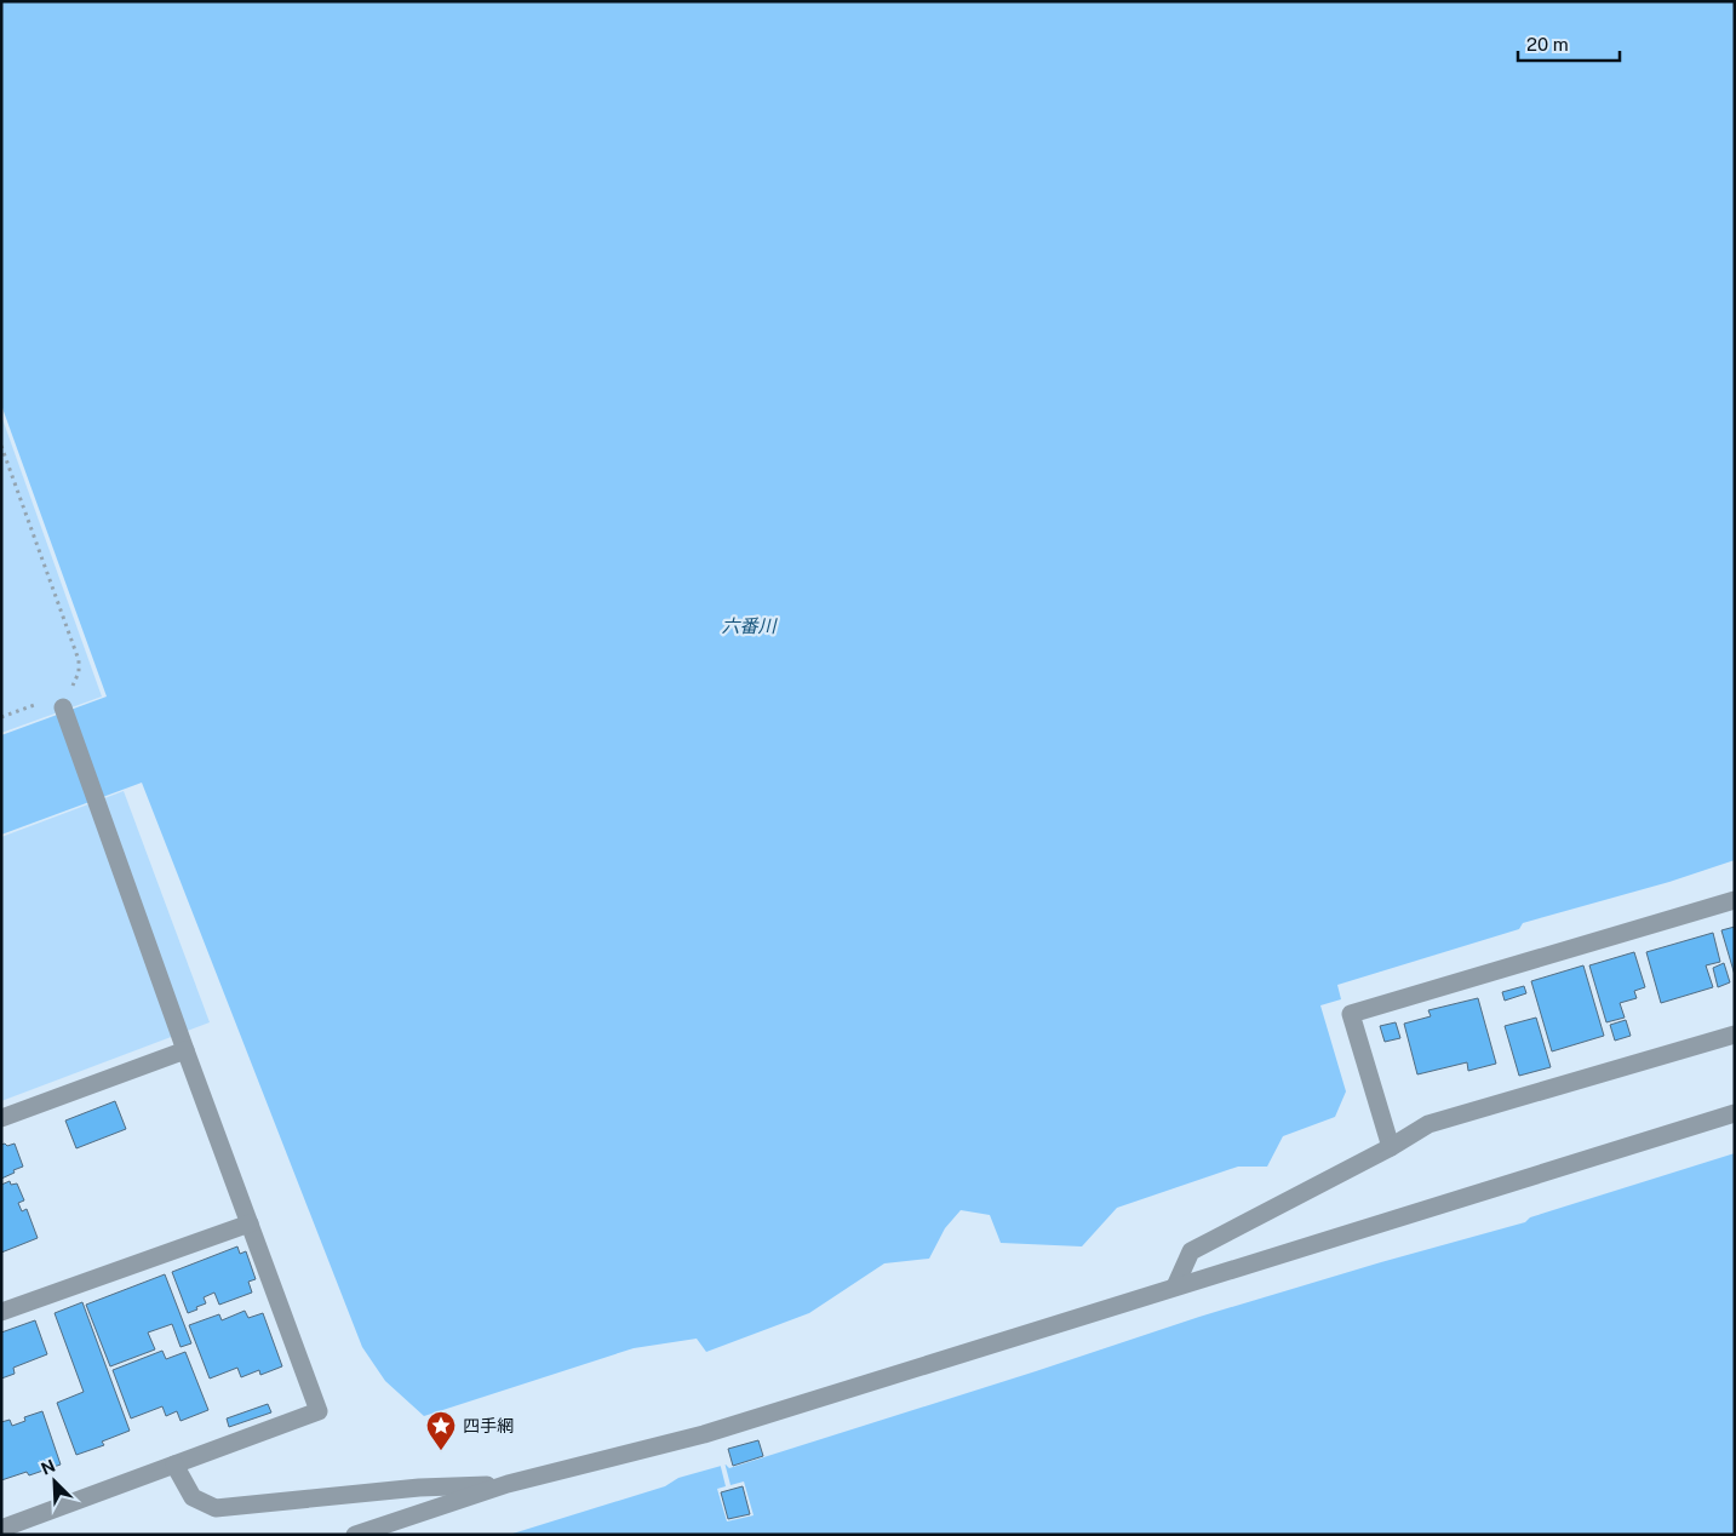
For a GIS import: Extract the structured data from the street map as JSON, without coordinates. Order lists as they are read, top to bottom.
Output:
{
  "water": ["六番川"],
  "places": {
    "place": ["四手網"]
  },
  "scale_bar": "20 m",
  "north": "top left"
}
